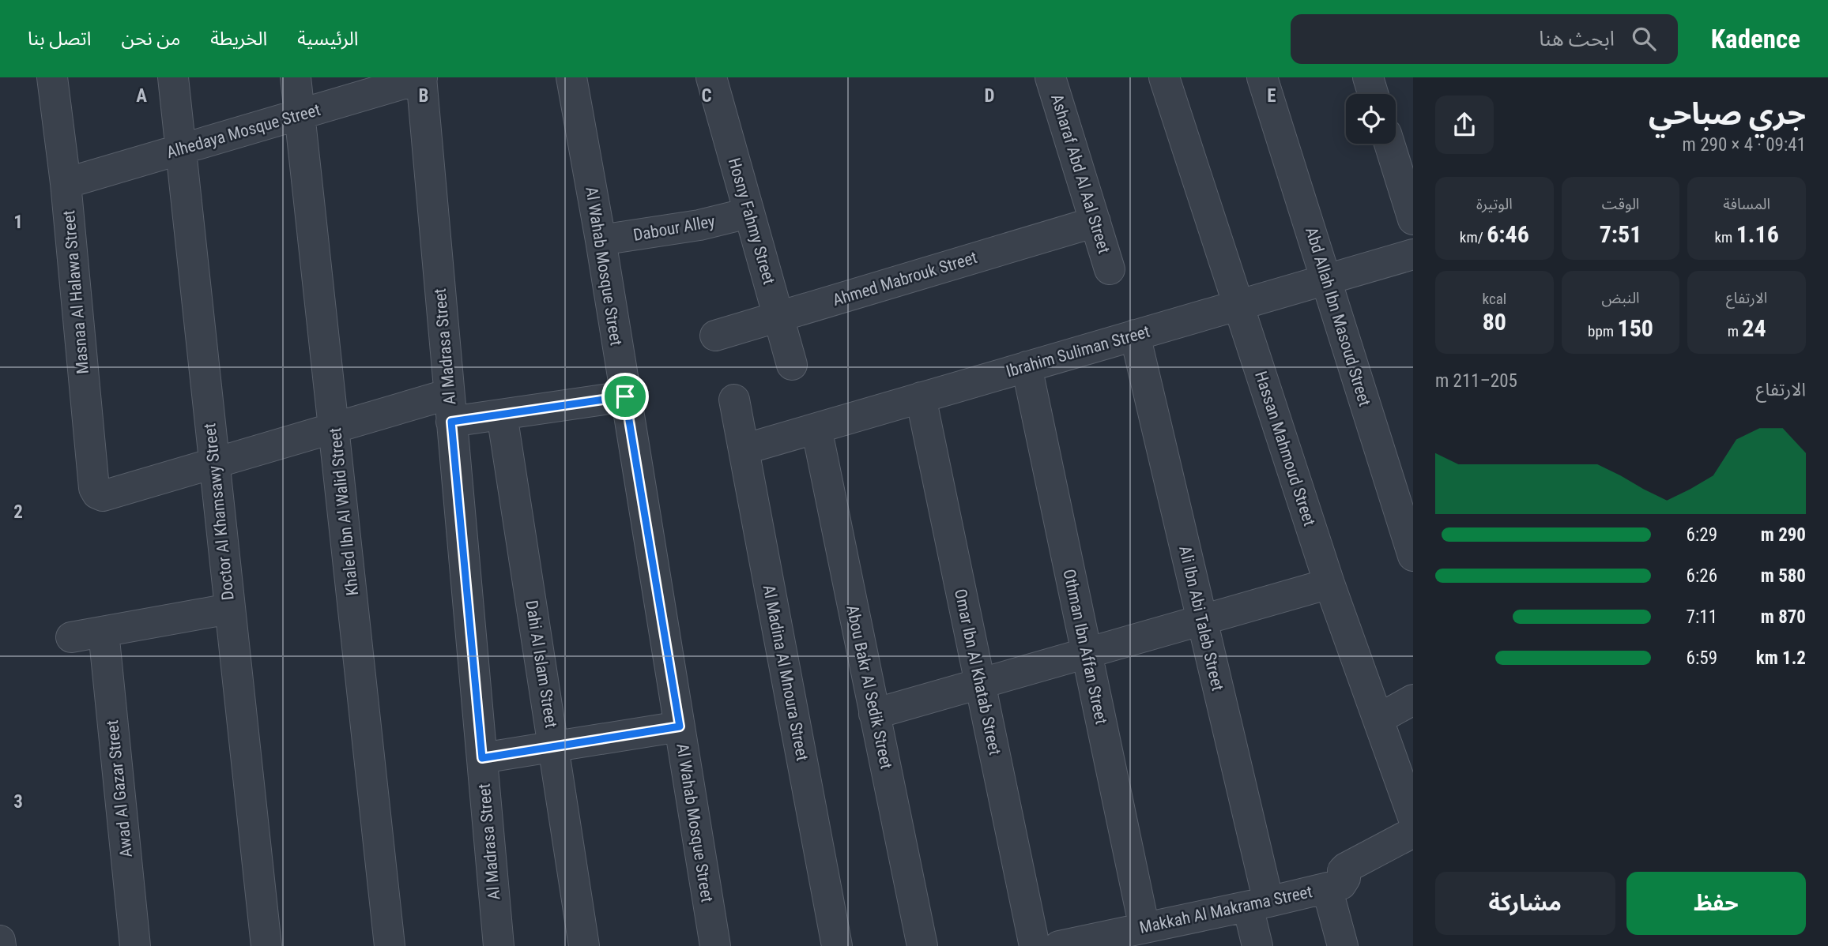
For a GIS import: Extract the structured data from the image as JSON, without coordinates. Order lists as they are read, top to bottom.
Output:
{
  "streets": {
    "street": [
      "Alhedaya Mosque Street",
      "Asharaf Abd Al Aal Street",
      "Hosny Fahmy Street",
      "Dabour Alley",
      "Al Wahab Mosque Street",
      "Ahmed Mabrouk Street",
      "Masnaa Al Halawa Street",
      "Abd Allah Ibn Masoud Street",
      "Al Madrasa Street",
      "Ibrahim Suliman Street",
      "Hassan Mahmoud Street",
      "Doctor Al Khamsawy Street",
      "Khaled Ibn Al Walid Street",
      "Ali Ibn Abi Taleb Street",
      "Othman Ibn Affan Street",
      "Dahi Al Islam Street",
      "Omar Ibn Al Khatab Street",
      "Al Madina Al Mnoura Street",
      "Abou Bakr Al Sedik Street",
      "Awad Al Gazar Street",
      "Makkah Al Makrama Street"
    ]
  },
  "crossings": [
    ["Alhedaya Mosque Street", "Masnaa Al Halawa Street"],
    ["Alhedaya Mosque Street", "Al Madrasa Street"],
    ["Alhedaya Mosque Street", "Doctor Al Khamsawy Street"],
    ["Alhedaya Mosque Street", "Khaled Ibn Al Walid Street"],
    ["Asharaf Abd Al Aal Street", "Ahmed Mabrouk Street"],
    ["Hosny Fahmy Street", "Dabour Alley"],
    ["Hosny Fahmy Street", "Ahmed Mabrouk Street"],
    ["Dabour Alley", "Al Wahab Mosque Street"],
    ["Masnaa Al Halawa Street", "Doctor Al Khamsawy Street"],
    ["Abd Allah Ibn Masoud Street", "Ibrahim Suliman Street"],
    ["Ibrahim Suliman Street", "Hassan Mahmoud Street"],
    ["Ibrahim Suliman Street", "Ali Ibn Abi Taleb Street"],
    ["Ibrahim Suliman Street", "Othman Ibn Affan Street"],
    ["Ibrahim Suliman Street", "Omar Ibn Al Khatab Street"],
    ["Ibrahim Suliman Street", "Al Madina Al Mnoura Street"],
    ["Ibrahim Suliman Street", "Abou Bakr Al Sedik Street"],
    ["Ali Ibn Abi Taleb Street", "Makkah Al Makrama Street"],
    ["Othman Ibn Affan Street", "Makkah Al Makrama Street"]
  ],
  "page": {
    "header": "Kadence",
    "search": "ابحث هنا",
    "nav": [
      "الرئيسية",
      "الخريطة",
      "من نحن",
      "اتصل بنا"
    ],
    "heading": ["جري صباحي", "09:41 · 4 × 290 m"],
    "stats": [
      ["المسافة", "1.16 km"],
      ["الوقت", "7:51"],
      ["الوتيرة", "6:46 /km"],
      ["الارتفاع", "24 m"],
      ["النبض", "150 bpm"],
      ["kcal", "80"]
    ],
    "chart": ["الارتفاع", "205–211 m"],
    "list": [
      {
        "name": "290 m",
        "note": "6:29"
      },
      {
        "name": "580 m",
        "note": "6:26"
      },
      {
        "name": "870 m",
        "note": "7:11"
      },
      {
        "name": "1.2 km",
        "note": "6:59"
      }
    ],
    "buttons": ["حفظ", "مشاركة"]
  },
  "grid": {
    "columns": [
      "A",
      "B",
      "C",
      "D",
      "E"
    ],
    "rows": ["1", "2", "3"]
  }
}
